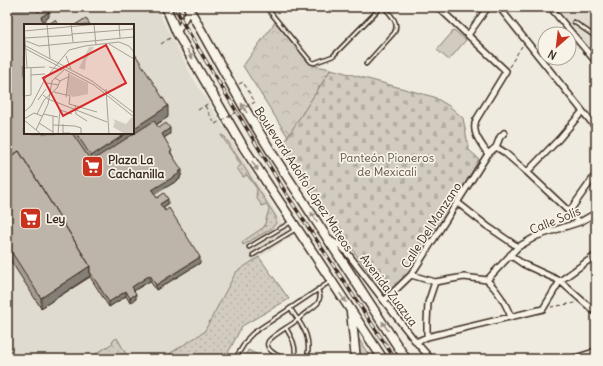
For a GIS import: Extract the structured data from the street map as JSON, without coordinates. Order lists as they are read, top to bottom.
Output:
{
  "streets": {
    "main road": ["Boulevard Adolfo López Mateos"],
    "street": ["Calle Solís", "Calle Del Manzano", "Avenida Zuazua"]
  },
  "crossings": [
    ["Boulevard Adolfo López Mateos", "Avenida Zuazua"],
    ["Calle Del Manzano", "Avenida Zuazua"]
  ],
  "parks": ["Panteón Pioneros de Mexicali"],
  "places": {
    "supermarket": ["Plaza La Cachanilla", "Ley"]
  },
  "north": "bottom left"
}
